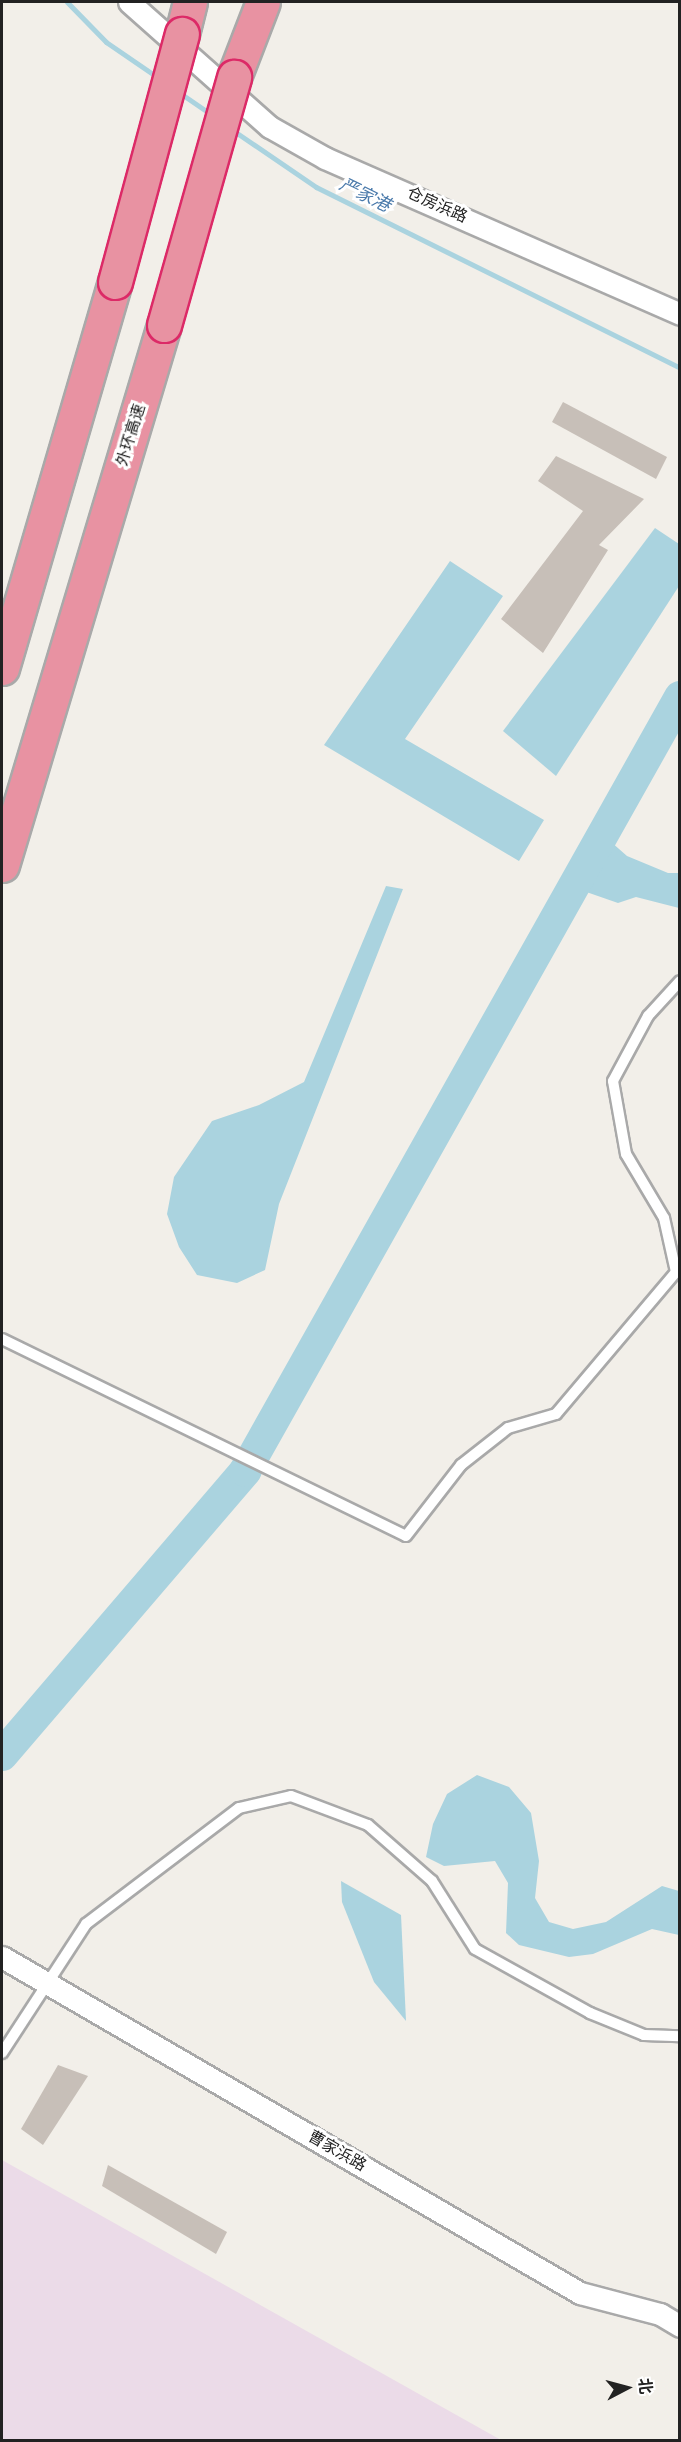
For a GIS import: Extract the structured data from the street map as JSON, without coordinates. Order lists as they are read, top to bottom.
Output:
{
  "streets": {
    "highway": ["外环高速"],
    "street": ["仓房浜路", "曹家浜路"]
  },
  "water": ["严家港"],
  "north": "right"
}
